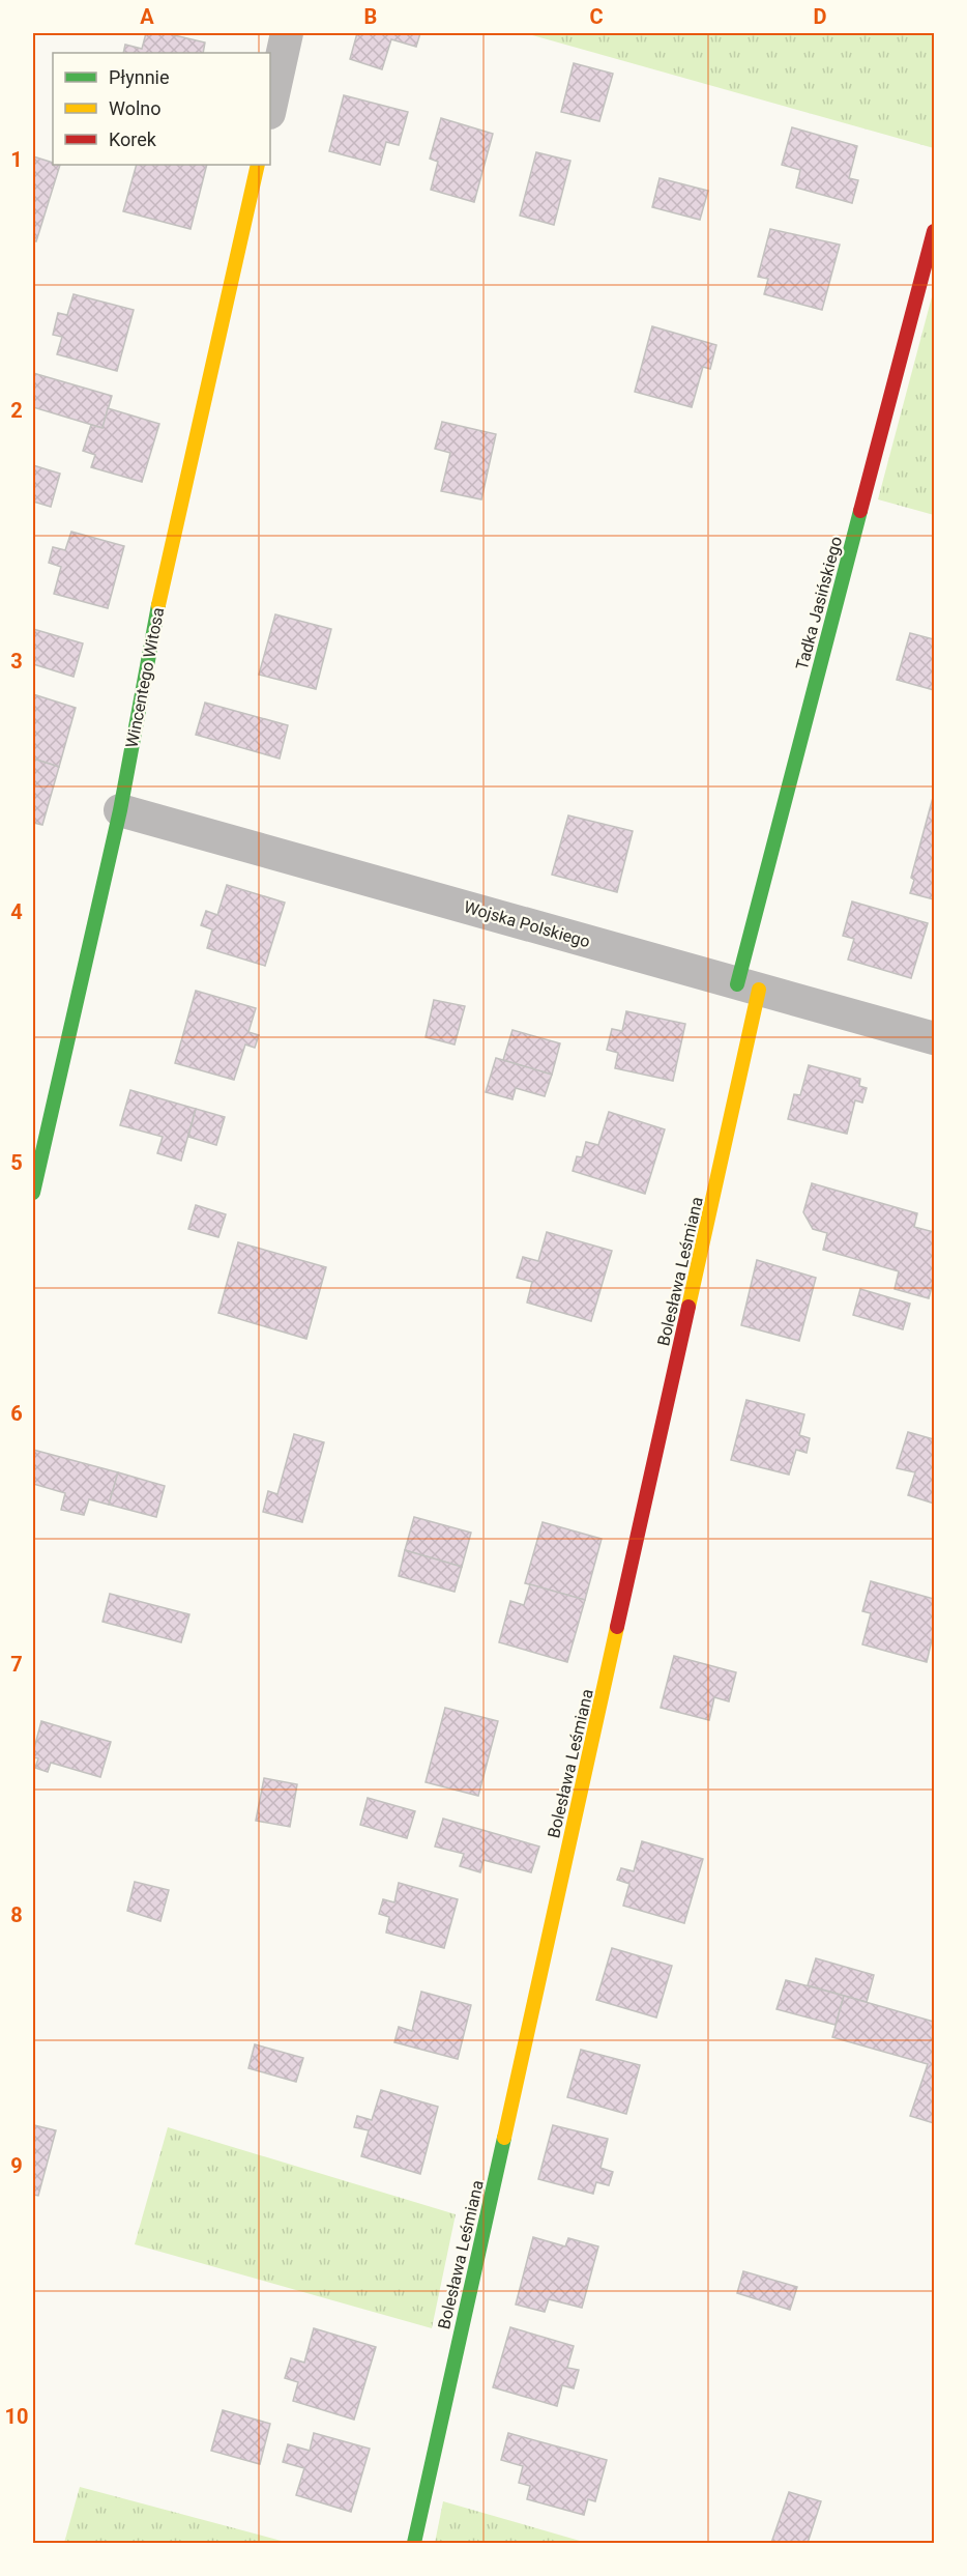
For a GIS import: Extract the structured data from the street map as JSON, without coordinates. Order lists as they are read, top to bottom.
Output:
{
  "streets": {
    "street": [
      "Tadka Jasińskiego",
      "Wincentego Witosa",
      "Wojska Polskiego",
      "Bolesława Leśmiana"
    ]
  },
  "crossings": [
    ["Tadka Jasińskiego", "Wojska Polskiego"],
    ["Tadka Jasińskiego", "Bolesława Leśmiana"],
    ["Wincentego Witosa", "Wojska Polskiego"],
    ["Wojska Polskiego", "Bolesława Leśmiana"]
  ],
  "legend": ["Płynnie", "Wolno", "Korek"],
  "grid": {
    "columns": [
      "A",
      "B",
      "C",
      "D"
    ],
    "rows": [
      "1",
      "2",
      "3",
      "4",
      "5",
      "6",
      "7",
      "8",
      "9",
      "10"
    ]
  }
}
